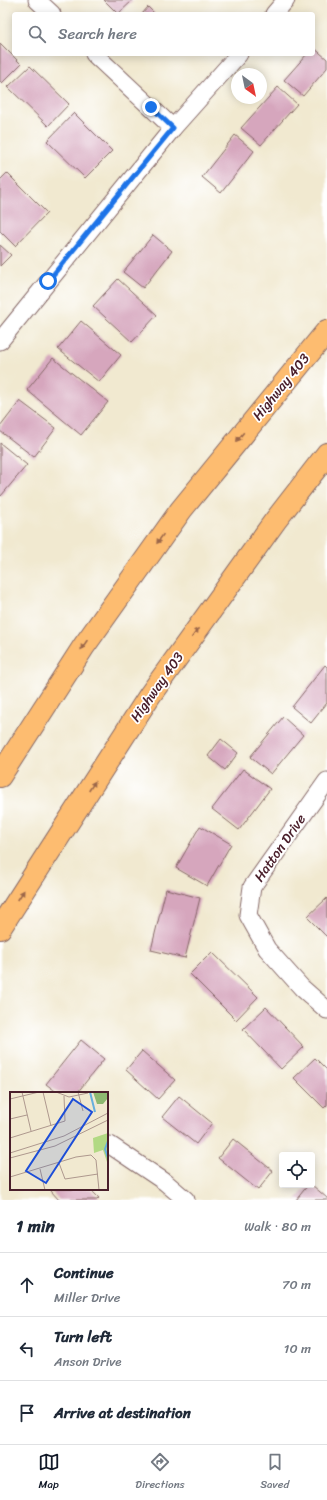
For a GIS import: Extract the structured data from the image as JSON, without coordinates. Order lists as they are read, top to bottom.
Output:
{
  "streets": {
    "highway": ["Highway 403"],
    "street": ["Hatton Drive"]
  },
  "north": "bottom right",
  "page": {
    "search": "Search here",
    "heading": ["1 min", "Walk · 80 m"],
    "list": [
      ["Continue", "Miller Drive", "70 m"],
      ["Turn left", "Anson Drive", "10 m"],
      "Arrive at destination"
    ],
    "nav": ["Map", "Directions", "Saved"]
  }
}
